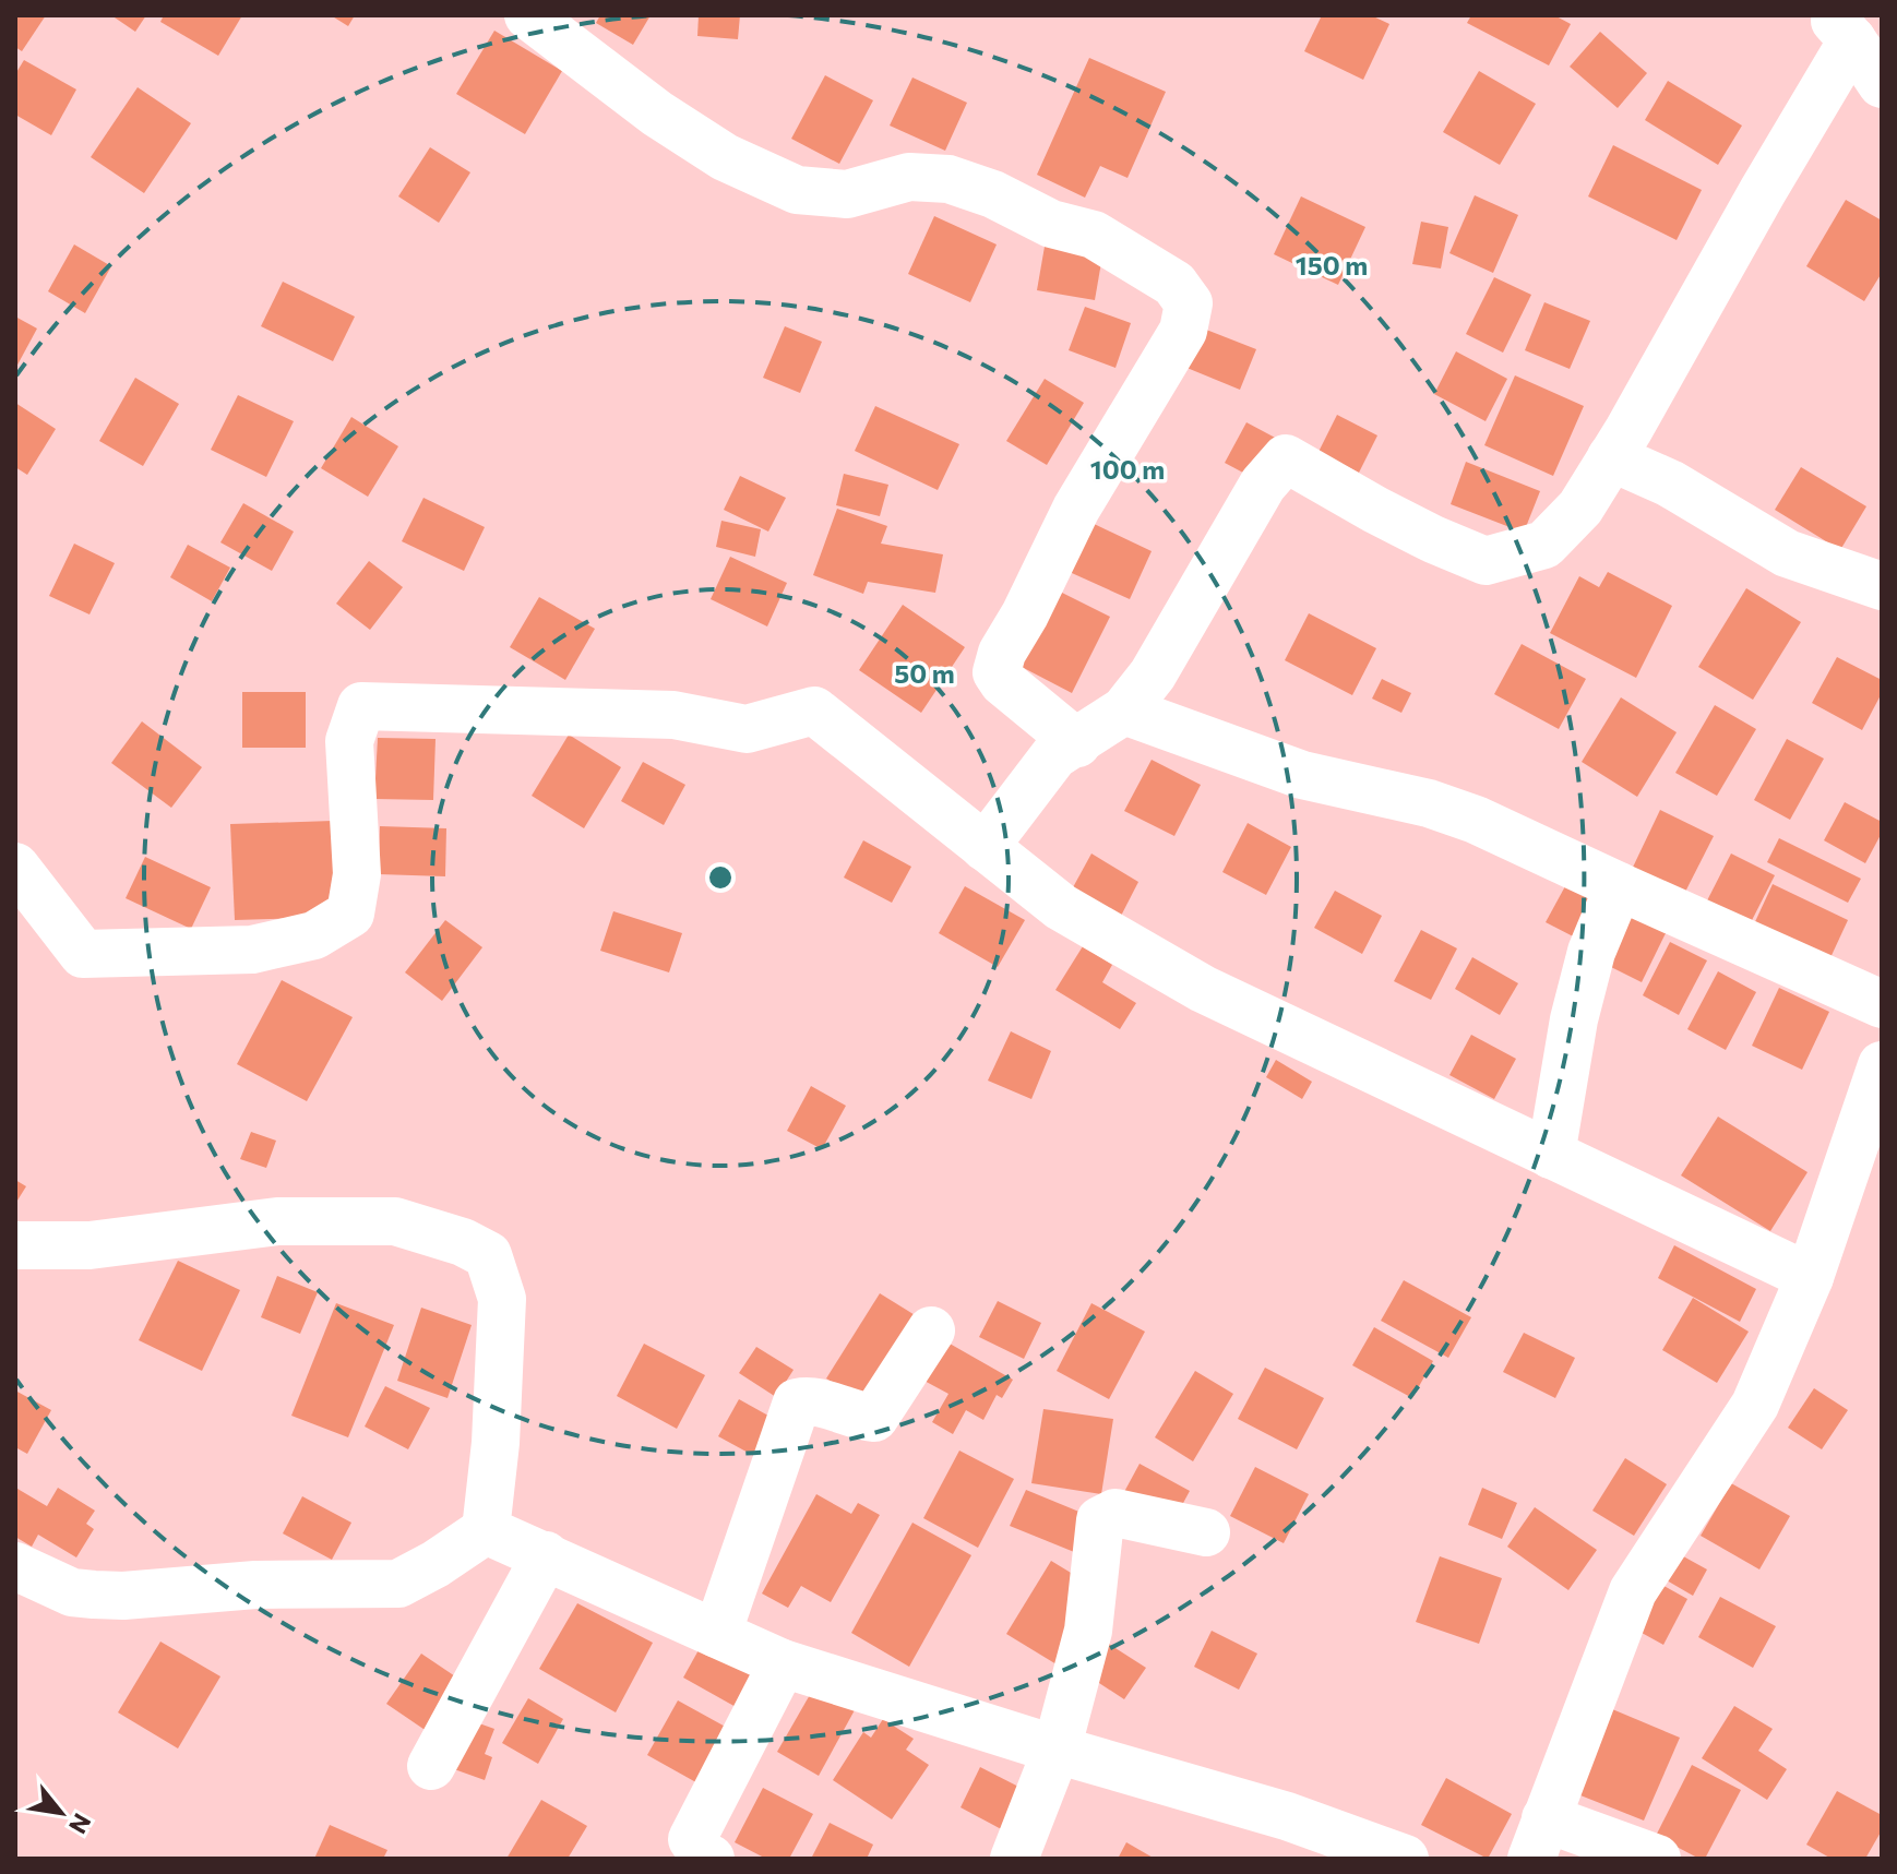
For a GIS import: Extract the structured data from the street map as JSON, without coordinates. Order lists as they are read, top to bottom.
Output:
{
  "north": "bottom right",
  "rings": ["150 m", "100 m", "50 m"]
}
